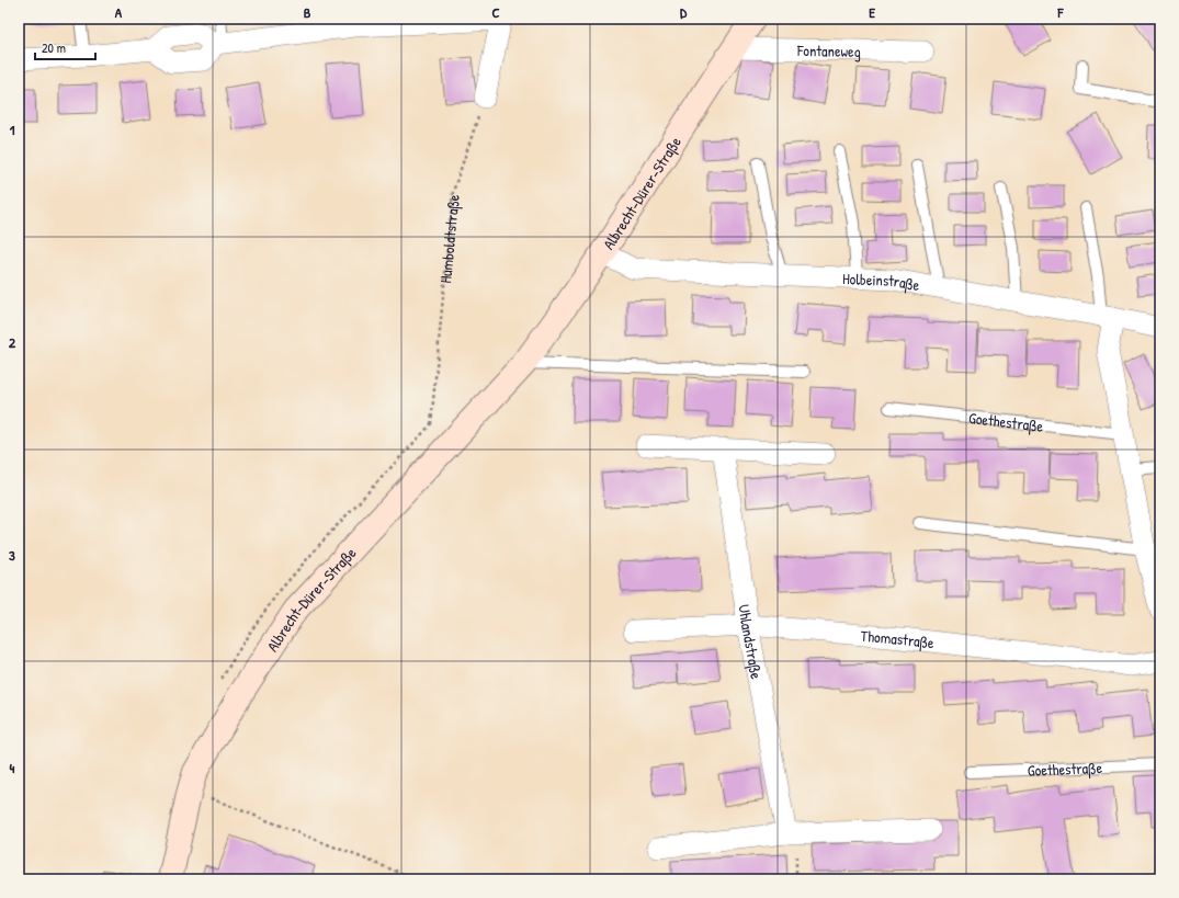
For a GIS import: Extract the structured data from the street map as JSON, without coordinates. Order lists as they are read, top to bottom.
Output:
{
  "streets": {
    "street": [
      "Fontaneweg",
      "Albrecht-Dürer-Straße",
      "Holbeinstraße",
      "Thomastraße",
      "Uhlandstraße"
    ],
    "lane": ["Goethestraße"],
    "path": ["Humboldtstraße"]
  },
  "crossings": [
    ["Fontaneweg", "Albrecht-Dürer-Straße"],
    ["Albrecht-Dürer-Straße", "Holbeinstraße"],
    ["Thomastraße", "Uhlandstraße"]
  ],
  "scale_bar": "20 m",
  "grid": {
    "columns": [
      "A",
      "B",
      "C",
      "D",
      "E",
      "F"
    ],
    "rows": [
      "1",
      "2",
      "3",
      "4"
    ]
  }
}
